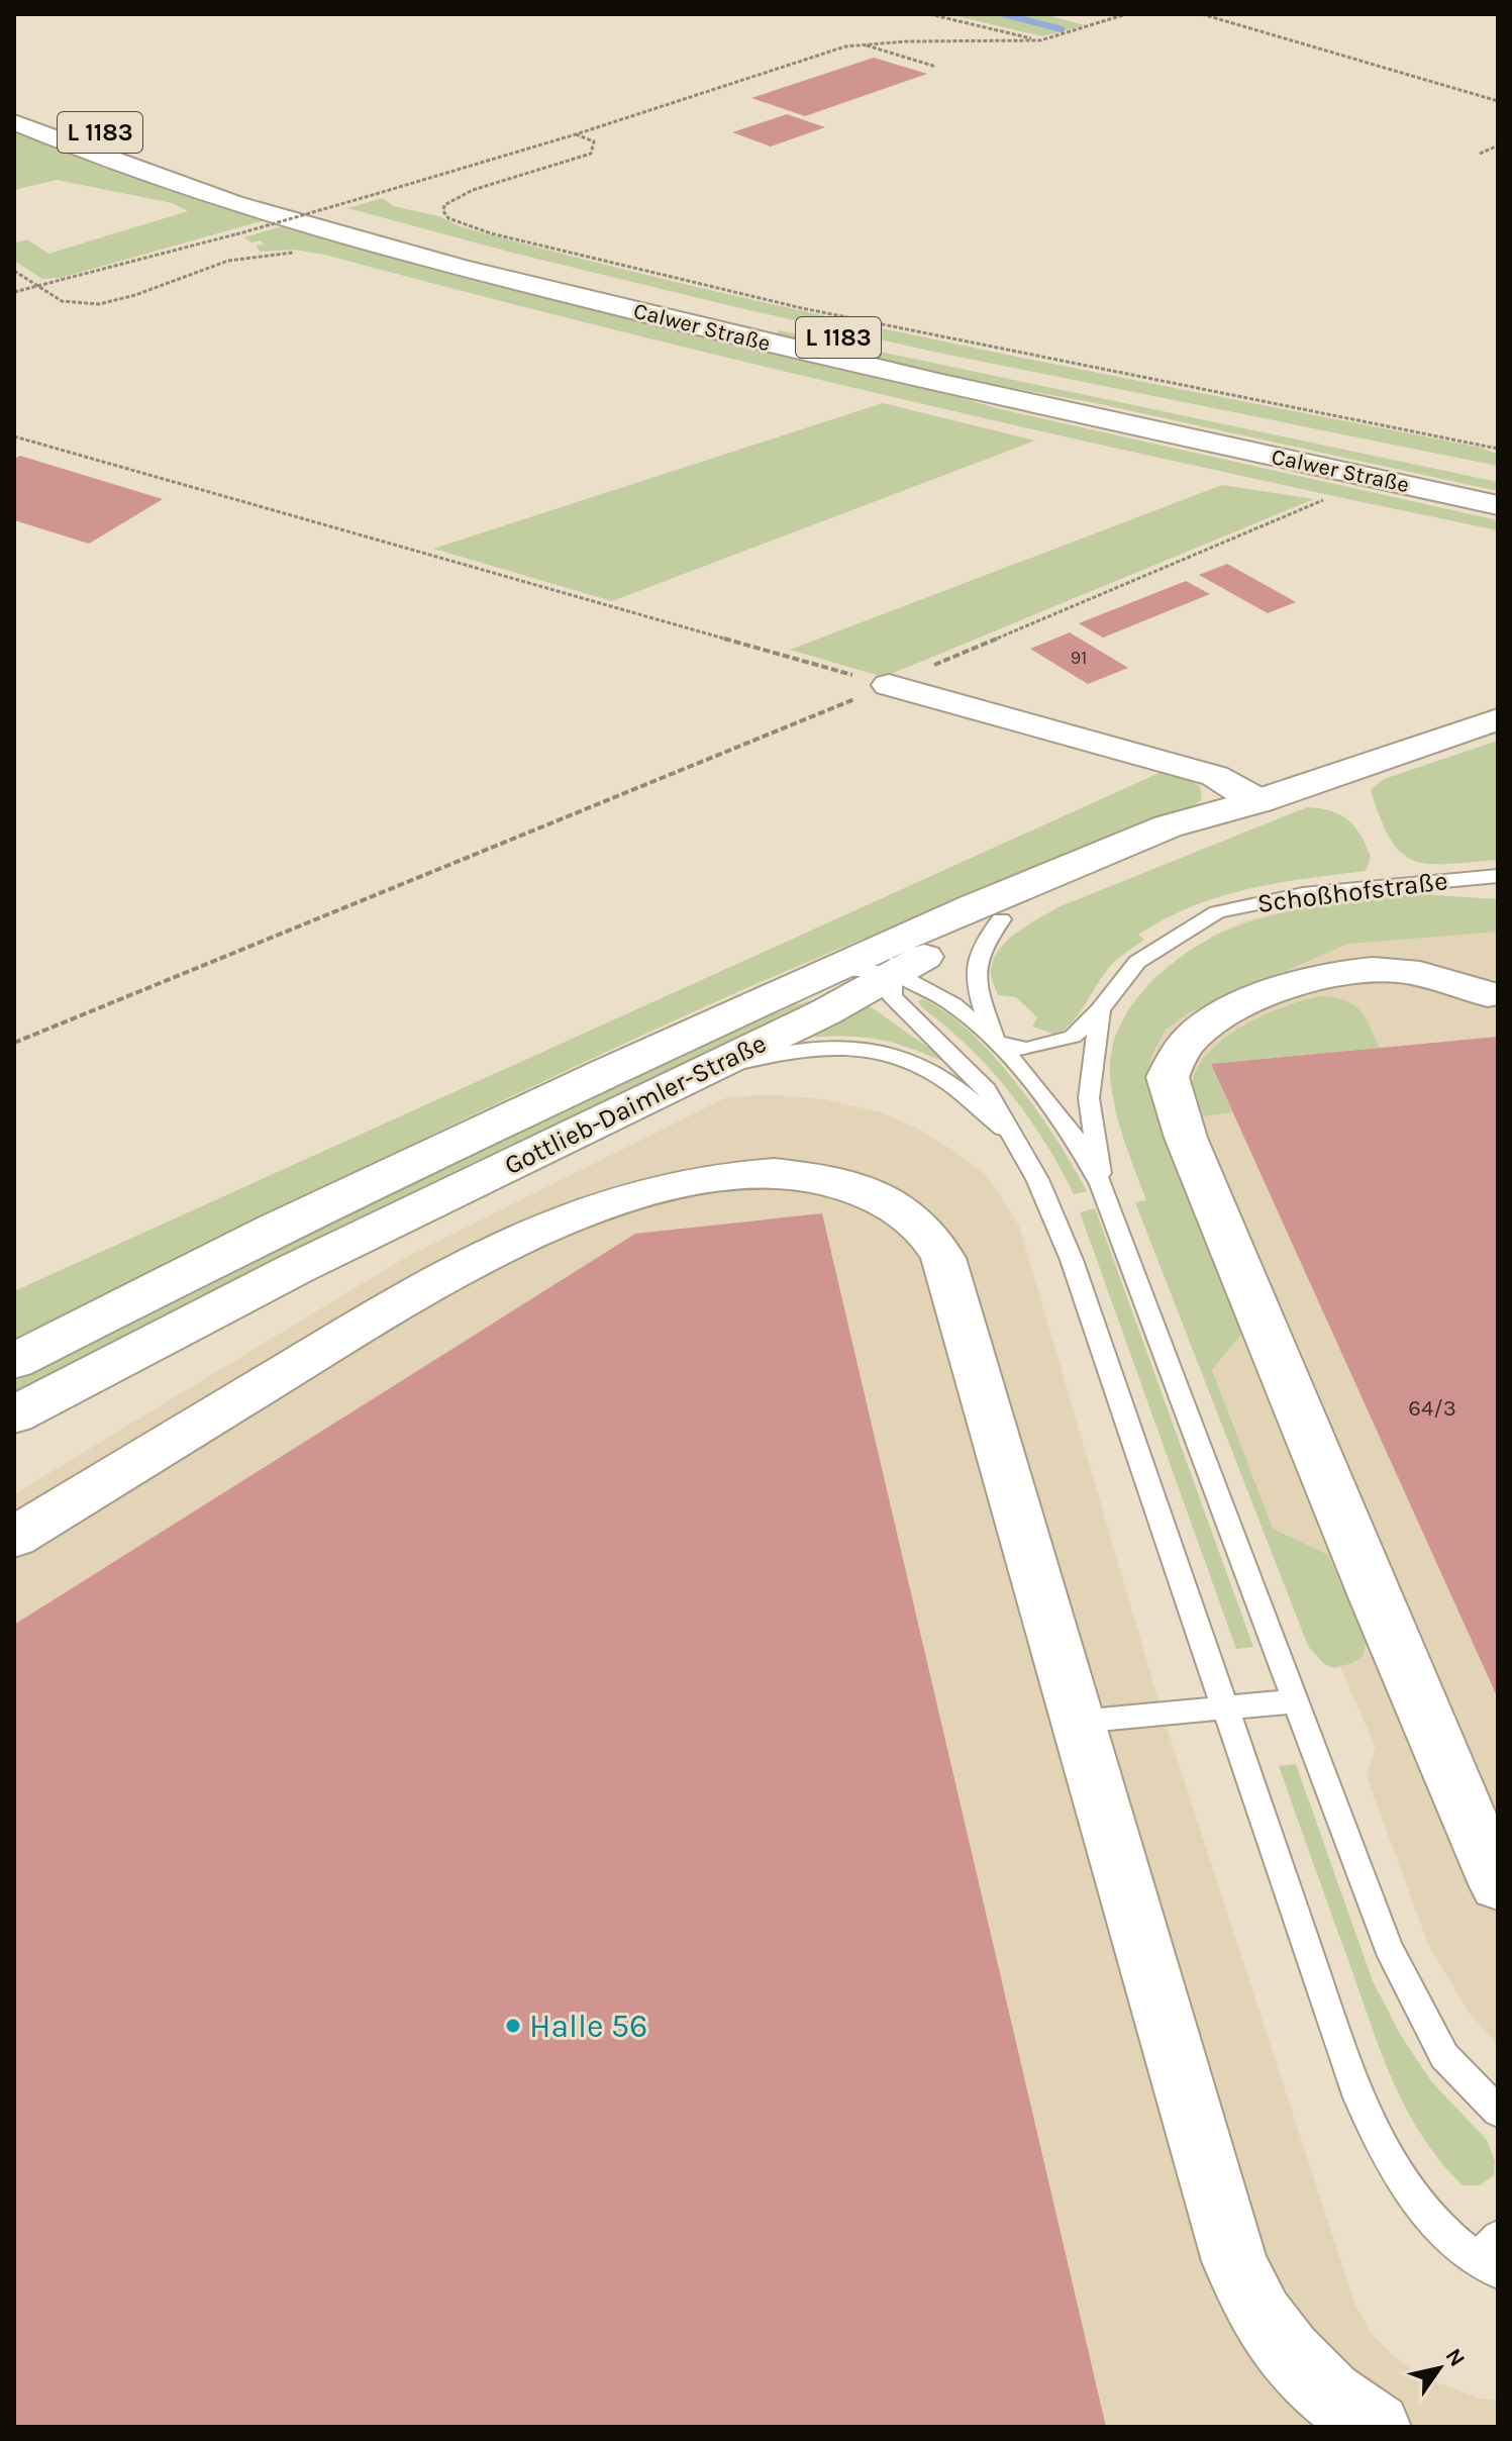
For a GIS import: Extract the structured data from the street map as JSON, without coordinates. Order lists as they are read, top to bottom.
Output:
{
  "streets": {
    "main road": ["L 1183", "Calwer Straße", "Gottlieb-Daimler-Straße"],
    "lane": ["Schoßhofstraße"]
  },
  "places": ["Halle 56"],
  "house_numbers": ["91", "64/3"],
  "north": "top right"
}
